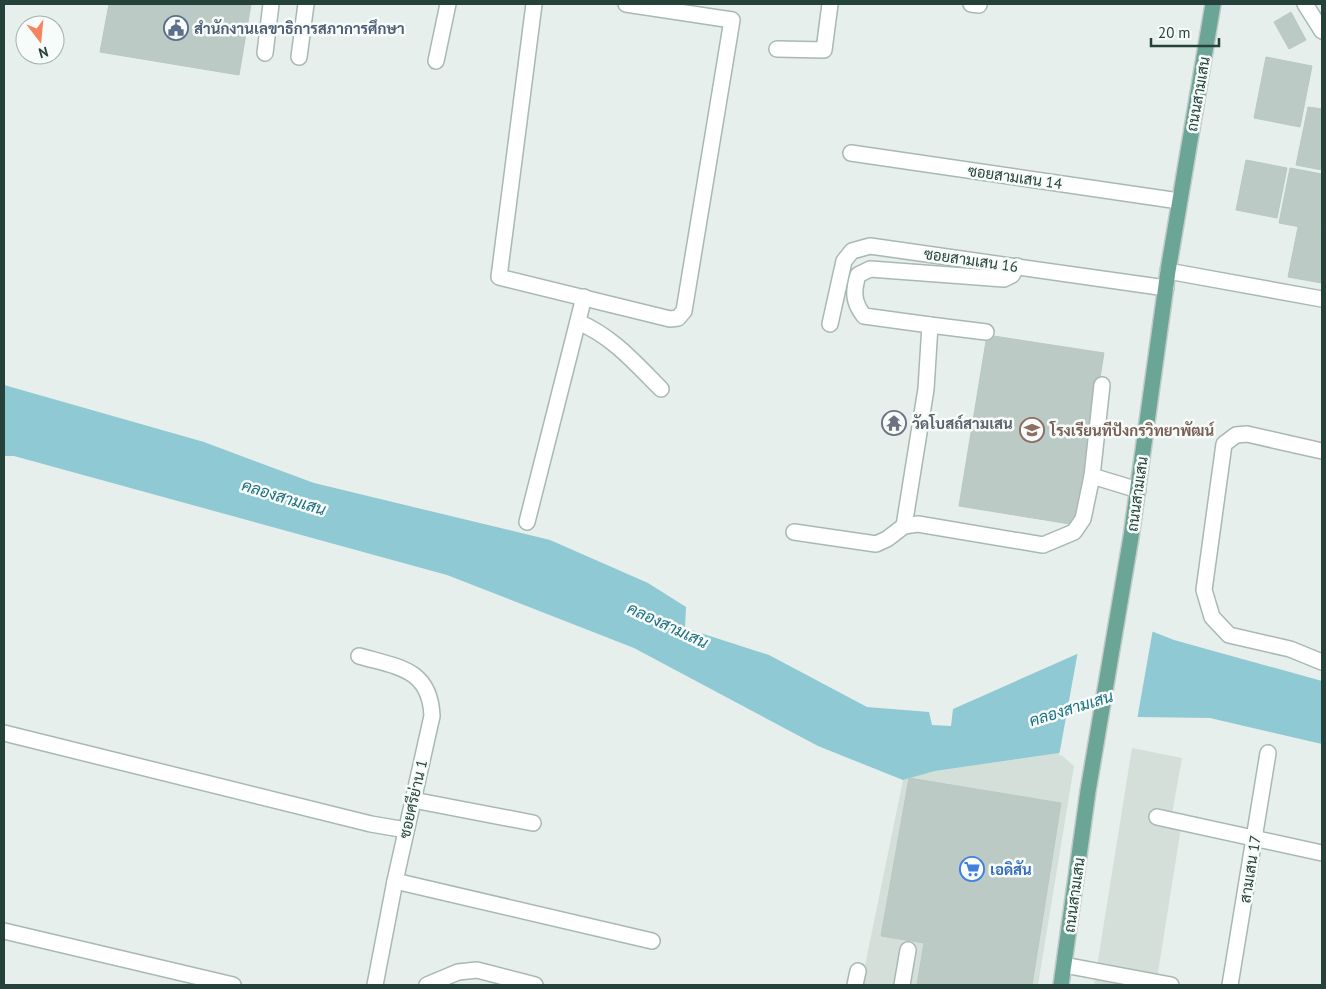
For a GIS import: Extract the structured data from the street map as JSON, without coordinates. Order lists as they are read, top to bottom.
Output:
{
  "streets": {
    "main road": ["ถนนสามเสน"],
    "street": [
      "ซอยสามเสน 14",
      "ซอยสามเสน 16",
      "ซอยศรีย่าน 1",
      "สามเสน 17"
    ]
  },
  "crossings": [
    ["ถนนสามเสน", "ซอยสามเสน 14"],
    ["ถนนสามเสน", "ซอยสามเสน 16"]
  ],
  "water": ["คลองสามเสน"],
  "places": {
    "public building": ["สำนักงานเลขาธิการสภาการศึกษา"],
    "temple": ["วัดโบสถ์สามเสน"],
    "school or university": ["โรงเรียนทีปังกรวิทยาพัฒน์"],
    "supermarket": ["เอดิสัน"]
  },
  "scale_bar": "20 m",
  "north": "bottom"
}
